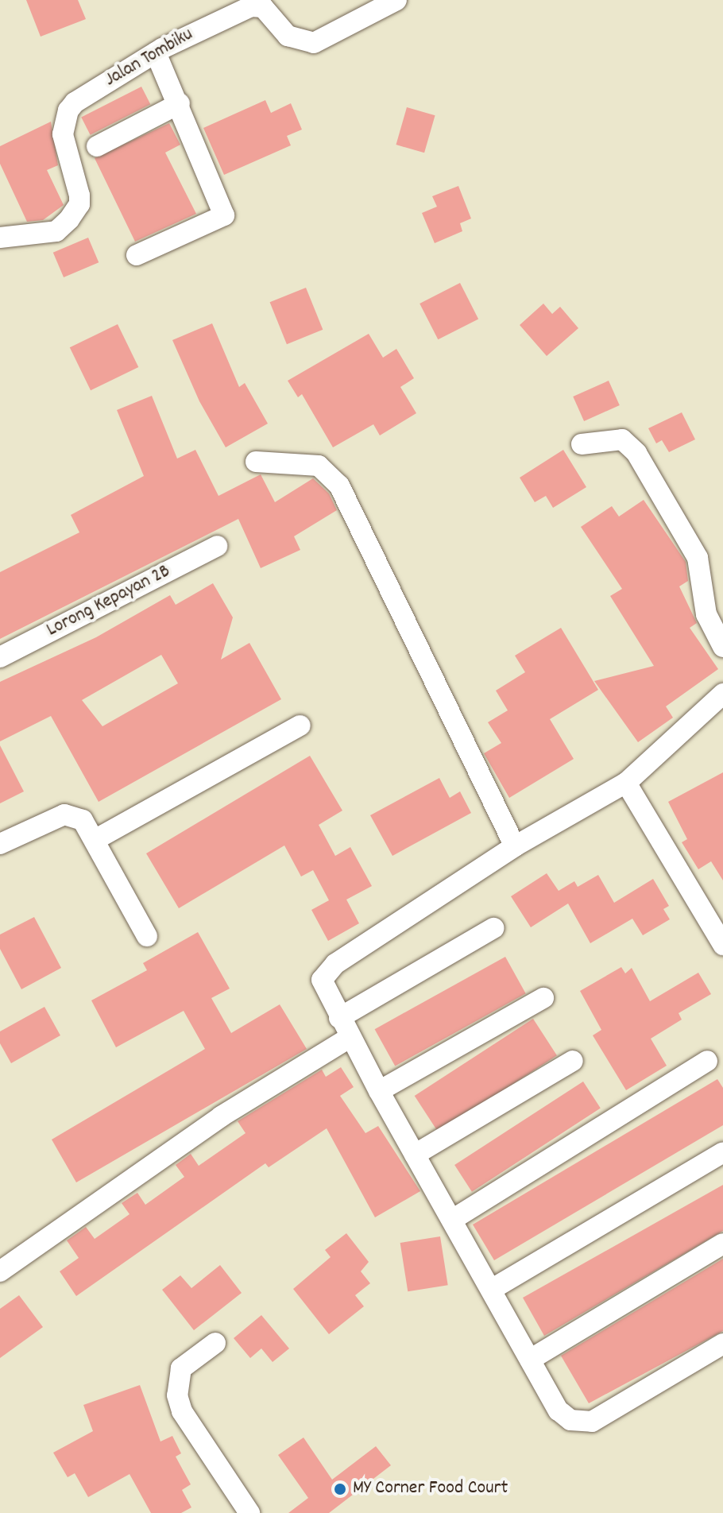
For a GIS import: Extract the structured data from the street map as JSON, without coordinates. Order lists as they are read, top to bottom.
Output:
{
  "streets": {
    "street": ["Jalan Tombiku", "Lorong Kepayan 2B"]
  },
  "places": ["MY Corner Food Court"]
}
